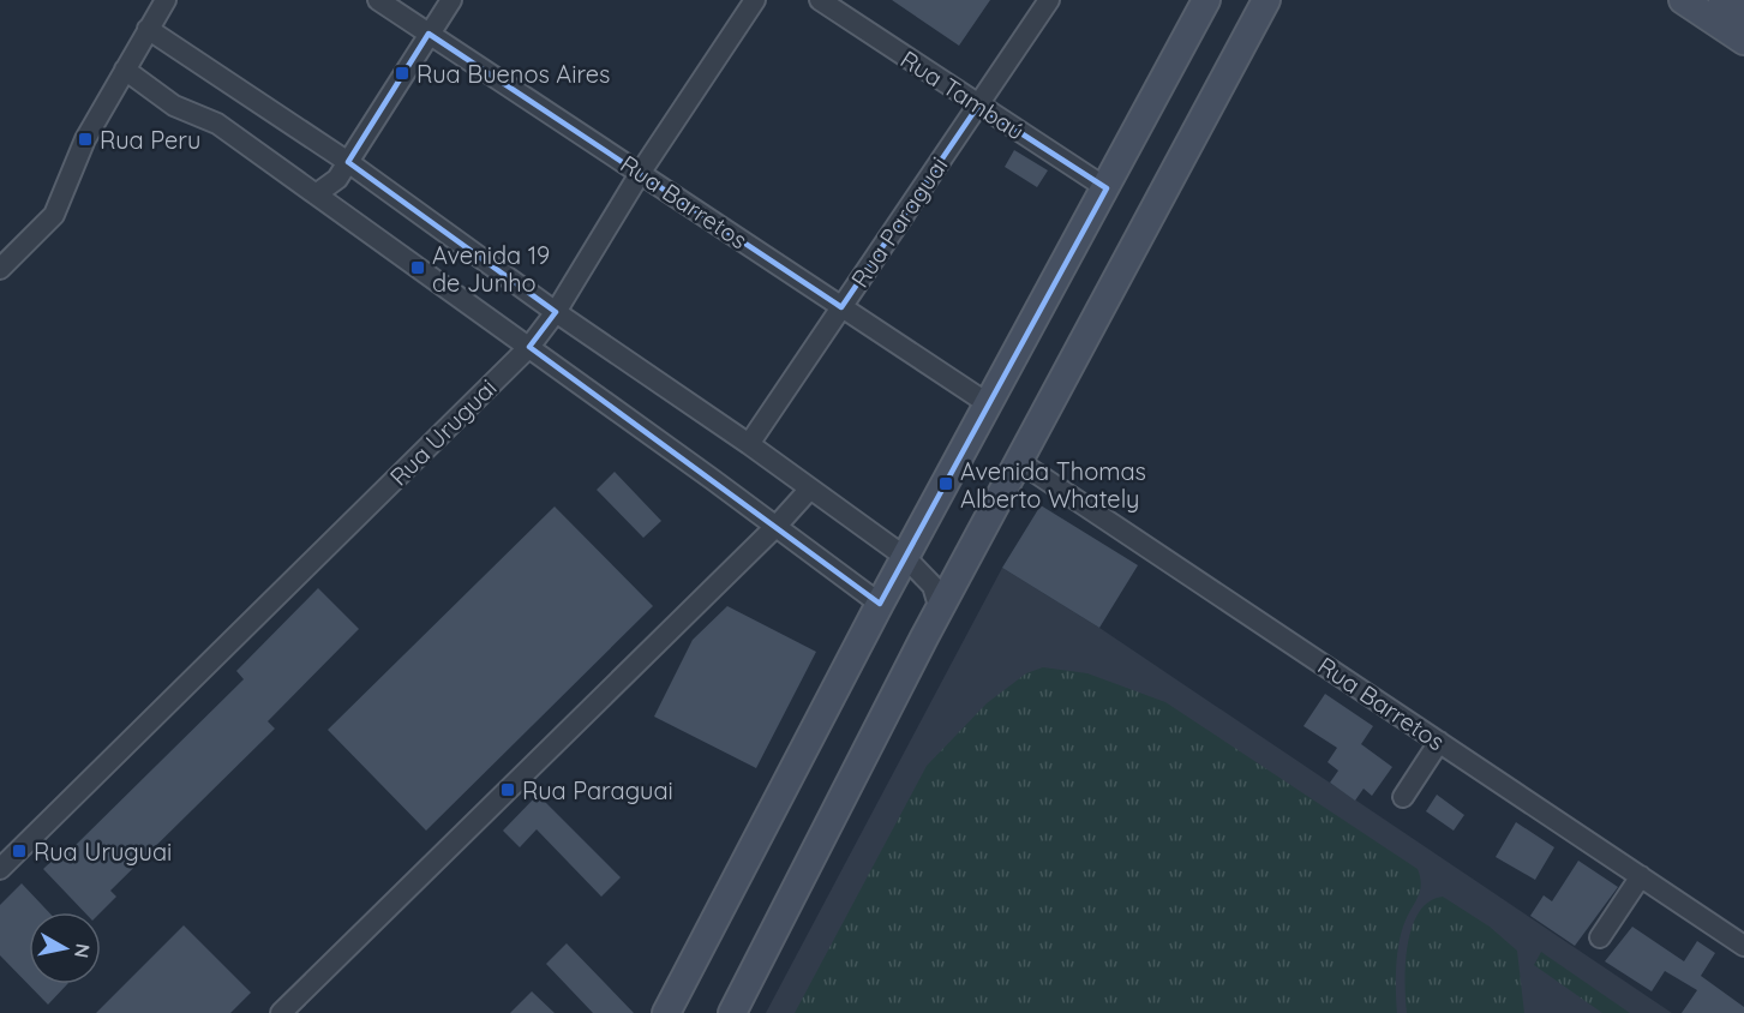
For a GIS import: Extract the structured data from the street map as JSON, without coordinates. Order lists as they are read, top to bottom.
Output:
{
  "streets": {
    "street": [
      "Rua Tambaú",
      "Rua Barretos",
      "Rua Paraguai",
      "Rua Uruguai"
    ]
  },
  "crossings": [
    ["Rua Tambaú", "Rua Paraguai"],
    ["Rua Barretos", "Rua Paraguai"],
    ["Rua Barretos", "Rua Uruguai"]
  ],
  "places": {
    "transit": [
      "Rua Buenos Aires",
      "Rua Peru",
      "Avenida 19 de Junho",
      "Avenida Thomas Alberto Whately",
      "Rua Paraguai",
      "Rua Uruguai"
    ]
  },
  "north": "right"
}
